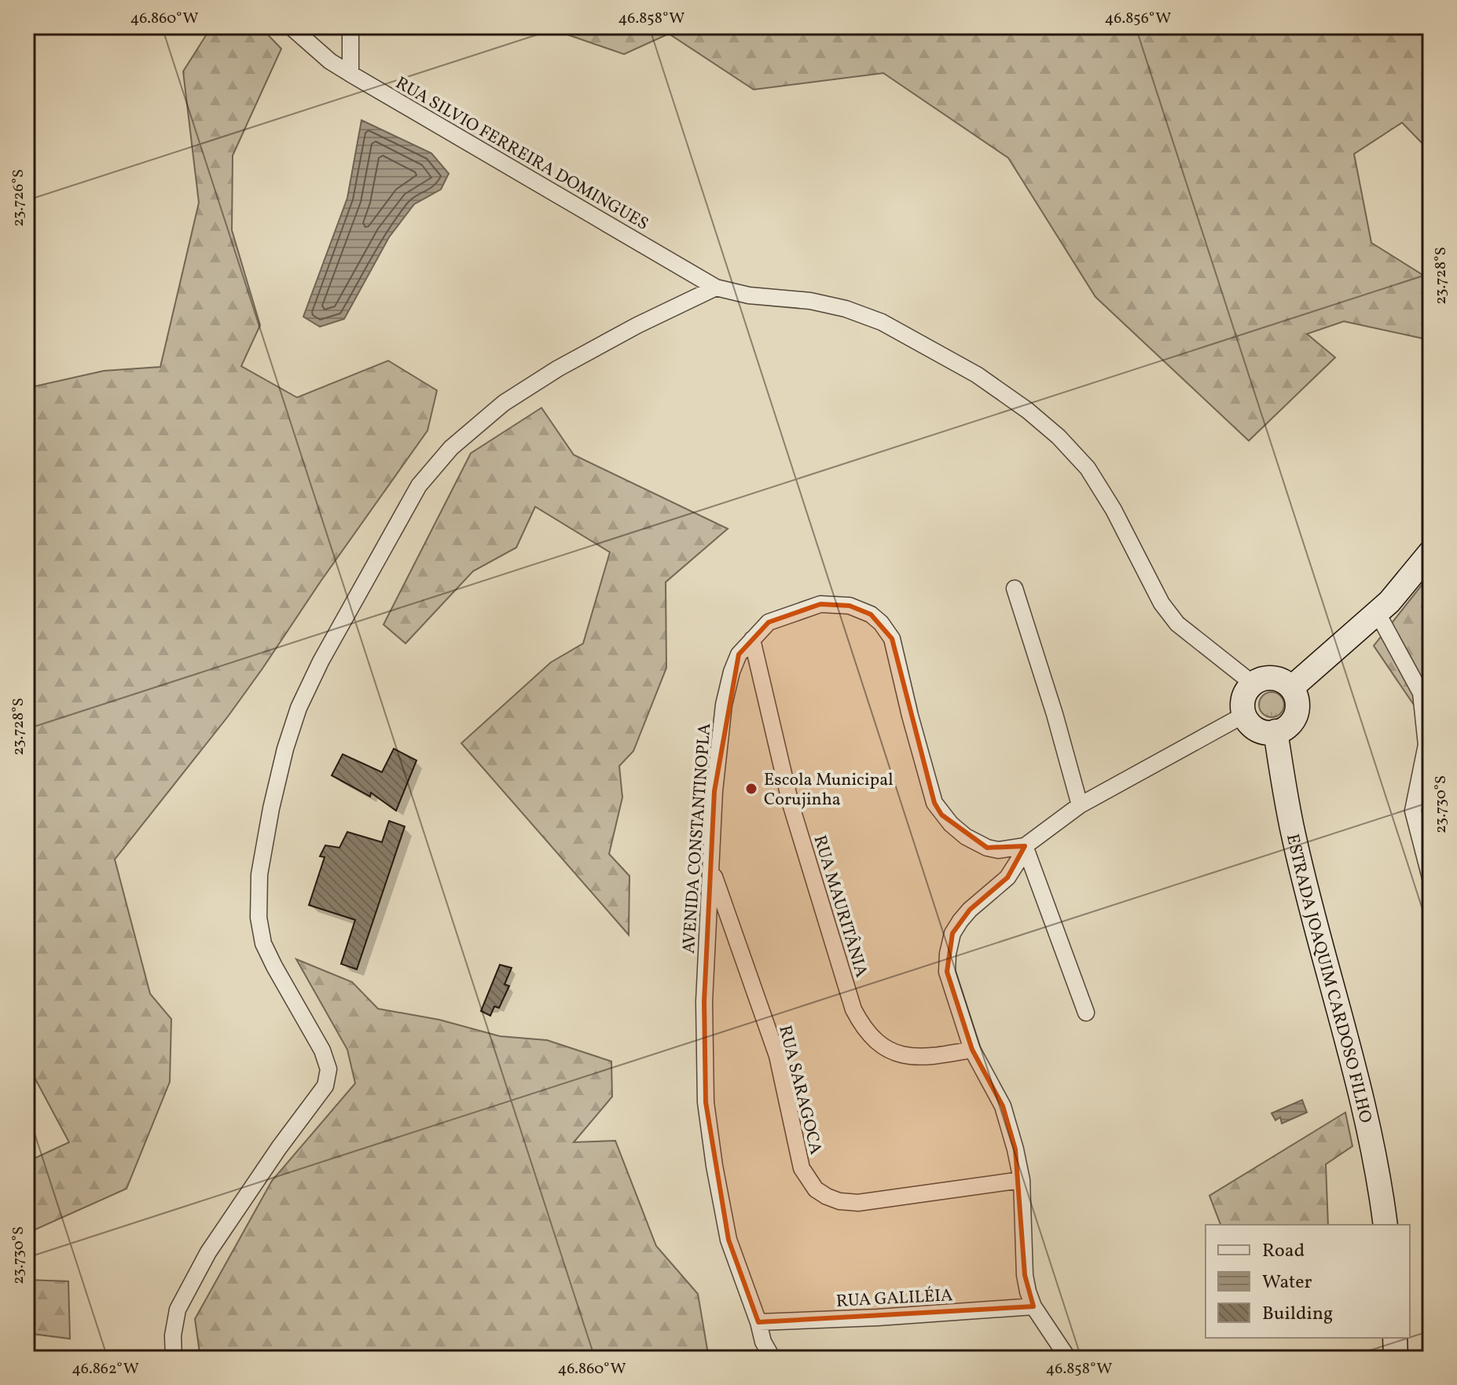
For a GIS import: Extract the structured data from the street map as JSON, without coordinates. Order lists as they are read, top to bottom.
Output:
{
  "streets": {
    "street": [
      "RUA SILVIO FERREIRA DOMINGUES",
      "AVENIDA CONSTANTINOPLA",
      "RUA MAURITÂNIA",
      "ESTRADA JOAQUIM CARDOSO FILHO",
      "RUA SARAGOCA",
      "RUA GALILÉIA"
    ]
  },
  "crossings": [
    ["RUA SILVIO FERREIRA DOMINGUES", "ESTRADA JOAQUIM CARDOSO FILHO"],
    ["AVENIDA CONSTANTINOPLA", "RUA MAURITÂNIA"],
    ["AVENIDA CONSTANTINOPLA", "RUA SARAGOCA"],
    ["AVENIDA CONSTANTINOPLA", "RUA GALILÉIA"]
  ],
  "places": ["Escola Municipal Corujinha"],
  "legend": ["Road", "Water", "Building"],
  "coordinates": [
    "46.860°W",
    "46.858°W",
    "46.856°W",
    "23.726°S",
    "23.728°S",
    "23.730°S",
    "46.862°W"
  ]
}
